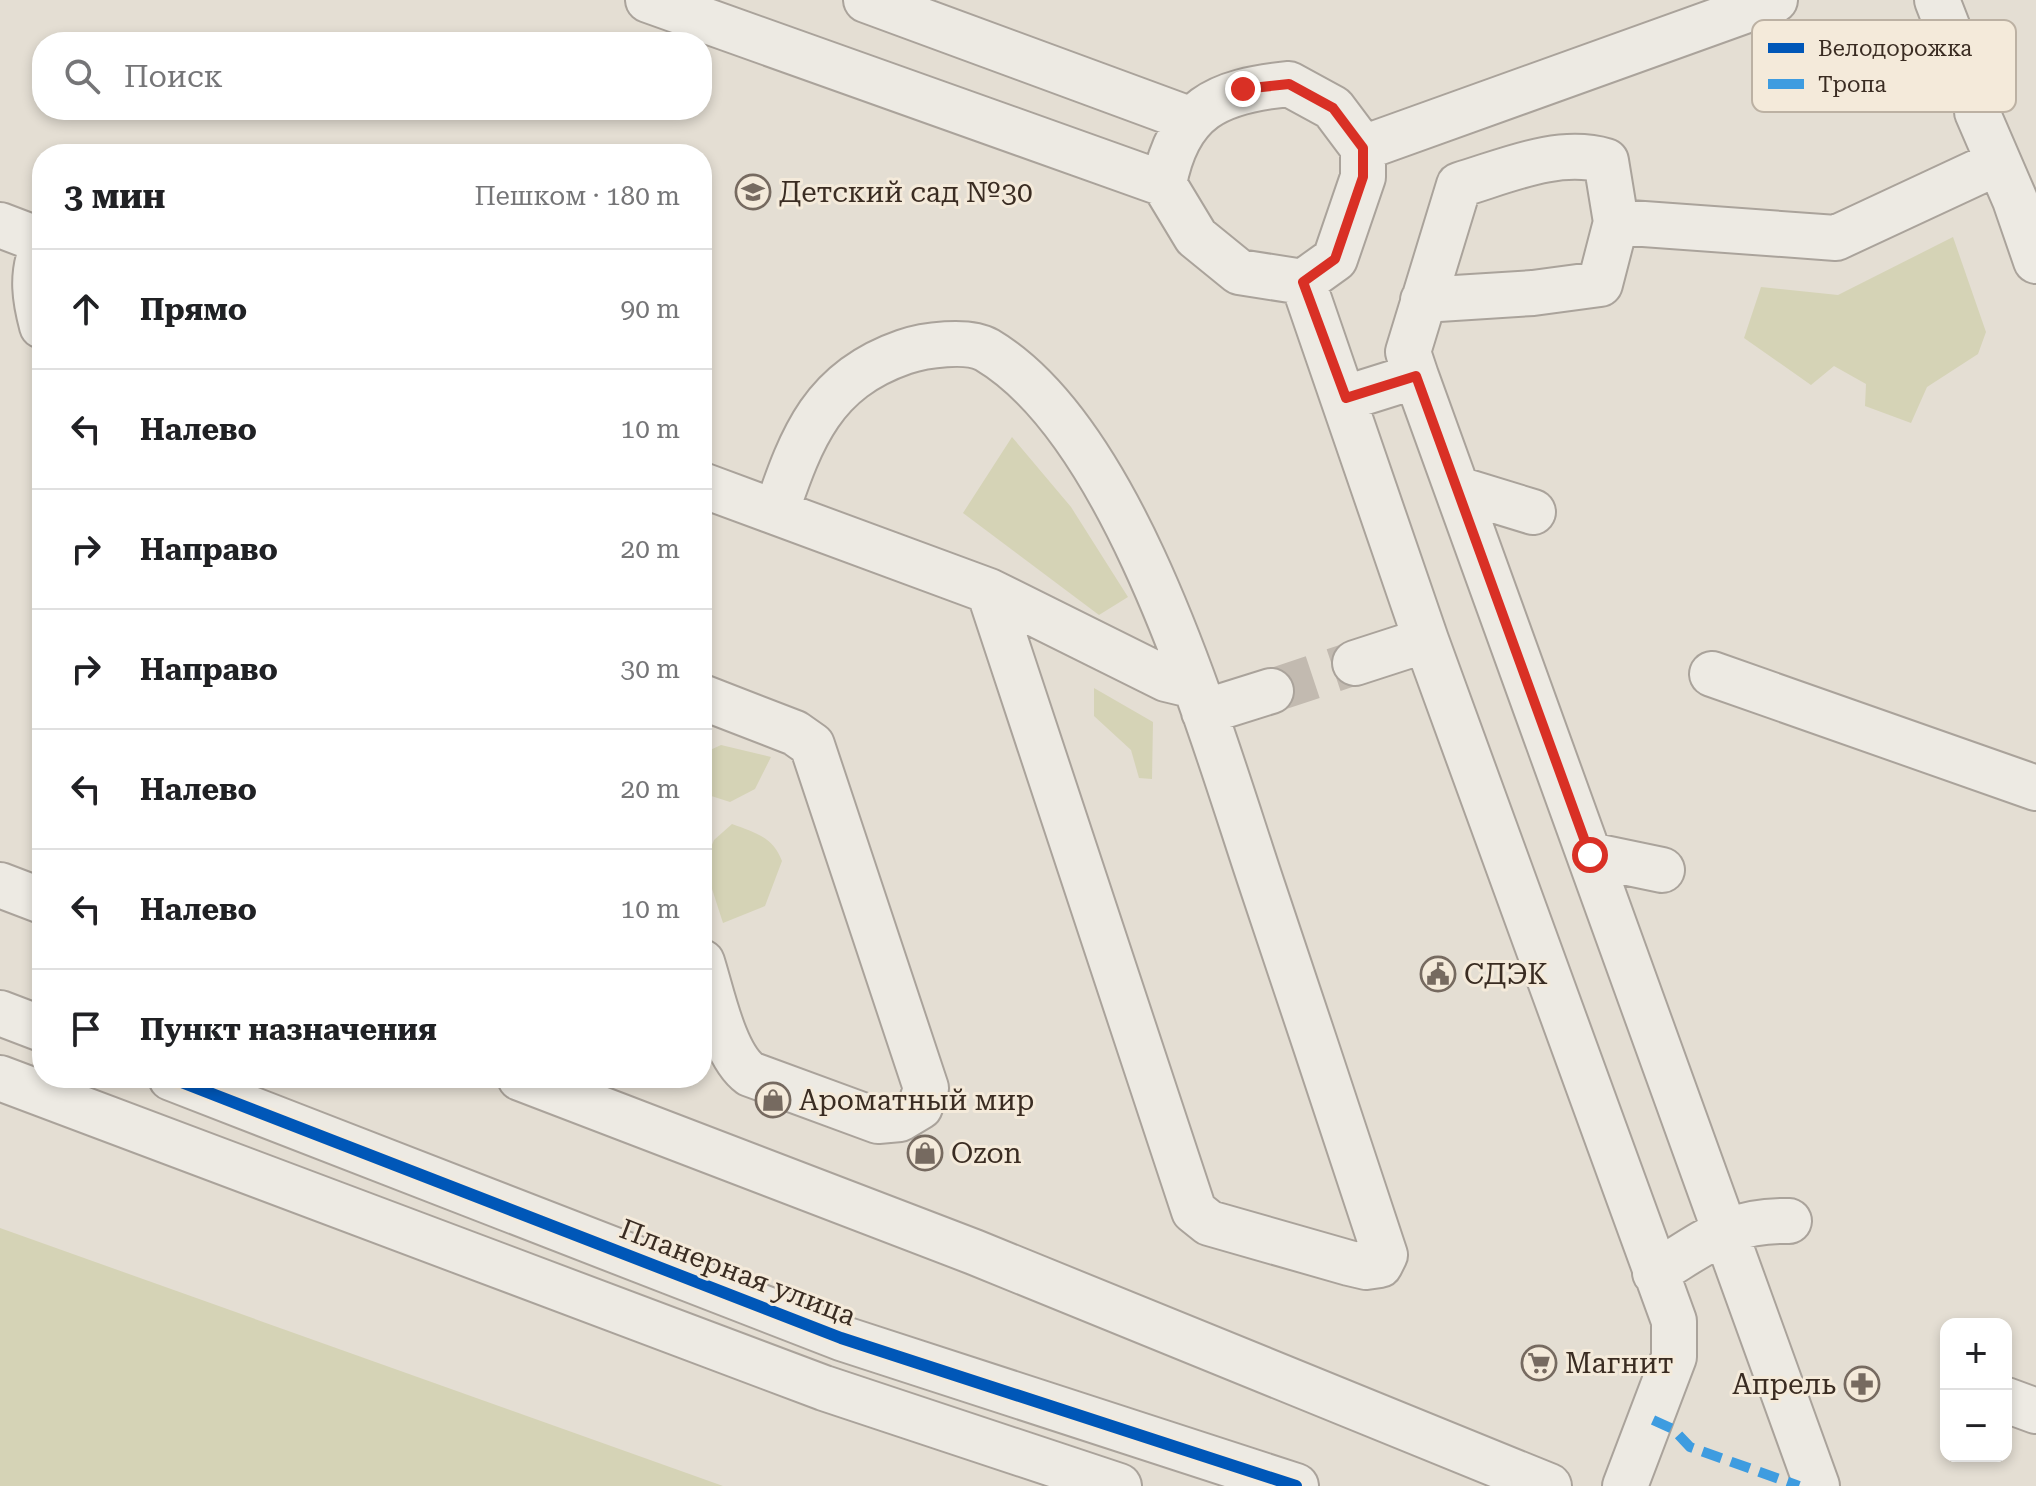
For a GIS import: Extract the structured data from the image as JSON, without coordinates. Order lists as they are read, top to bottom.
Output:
{
  "streets": {
    "street": ["Планерная улица"]
  },
  "places": {
    "school or university": ["Детский сад №30"],
    "public building": ["СДЭК"],
    "shop": ["Ароматный мир", "Ozon"],
    "supermarket": ["Магнит"],
    "pharmacy": ["Апрель"]
  },
  "legend": ["Велодорожка", "Тропа"],
  "page": {
    "search": "Поиск",
    "heading": ["3 мин", "Пешком · 180 m"],
    "list": [
      ["Прямо", "90 m"],
      ["Налево", "10 m"],
      ["Направо", "20 m"],
      ["Направо", "30 m"],
      ["Налево", "20 m"],
      ["Налево", "10 m"],
      "Пункт назначения"
    ],
    "map_buttons": ["+", "−"]
  }
}
